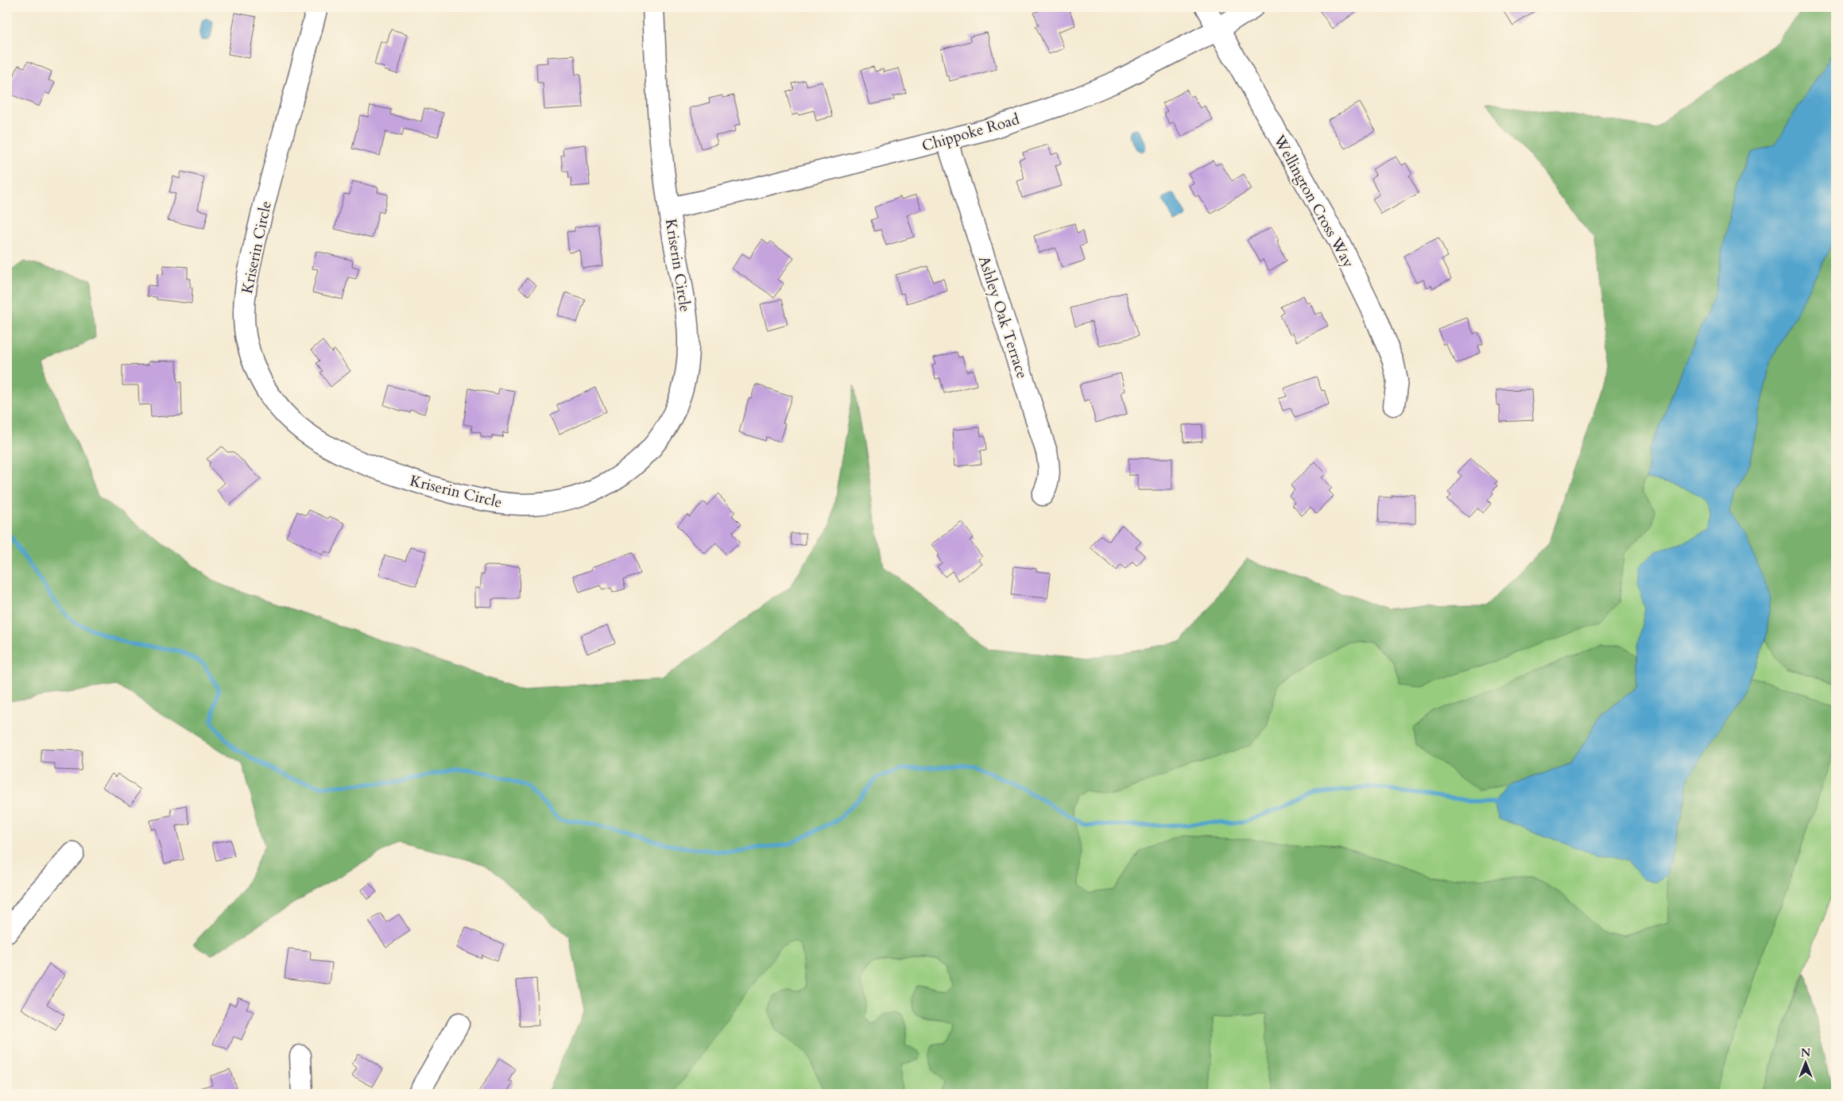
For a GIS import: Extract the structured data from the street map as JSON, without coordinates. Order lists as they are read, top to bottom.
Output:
{
  "streets": {
    "street": [
      "Chippoke Road",
      "Wellington Cross Way",
      "Kriserin Circle",
      "Ashley Oak Terrace"
    ]
  },
  "crossings": [
    ["Chippoke Road", "Wellington Cross Way"],
    ["Chippoke Road", "Kriserin Circle"],
    ["Chippoke Road", "Ashley Oak Terrace"]
  ],
  "north": "top"
}
